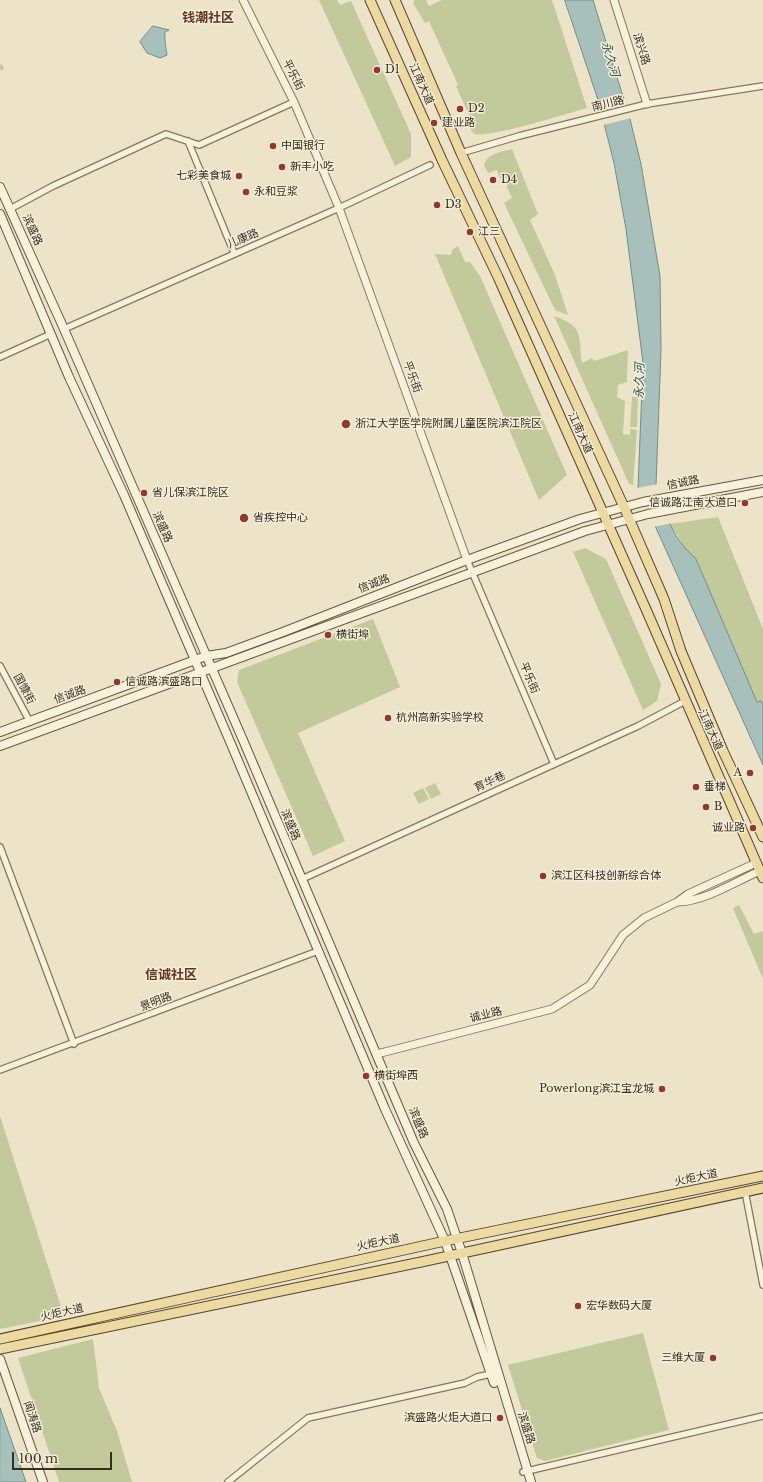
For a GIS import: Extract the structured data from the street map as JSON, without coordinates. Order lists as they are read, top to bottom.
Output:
{
  "streets": {
    "main road": [
      "江南大道",
      "滨盛路",
      "信诚路",
      "火炬大道",
      "闻涛路"
    ],
    "street": [
      "滨兴路",
      "平乐街",
      "南川路",
      "儿康路",
      "国慷街",
      "育华巷",
      "景明路",
      "诚业路"
    ]
  },
  "crossings": [
    ["滨兴路", "南川路"],
    ["平乐街", "儿康路"],
    ["平乐街", "信诚路"],
    ["平乐街", "育华巷"],
    ["江南大道", "南川路"],
    ["江南大道", "信诚路"],
    ["江南大道", "育华巷"],
    ["江南大道", "诚业路"],
    ["滨盛路", "儿康路"],
    ["滨盛路", "信诚路"],
    ["滨盛路", "育华巷"],
    ["滨盛路", "景明路"],
    ["滨盛路", "诚业路"],
    ["滨盛路", "火炬大道"],
    ["信诚路", "国慷街"]
  ],
  "districts": ["钱潮社区", "信诚社区"],
  "water": ["永久河"],
  "places": [
    "D1",
    "D2",
    "建业路",
    "中国银行",
    "新丰小吃",
    "七彩美食城",
    "D4",
    "永和豆浆",
    "D3",
    "江三",
    "浙江大学医学院附属儿童医院滨江院区",
    "省儿保滨江院区",
    "信诚路江南大道口",
    "省疾控中心",
    "横街埠",
    "信诚路滨盛路口",
    "杭州高新实验学校",
    "A",
    "垂梯",
    "B",
    "诚业路",
    "滨江区科技创新综合体",
    "横街埠西",
    "Powerlong滨江宝龙城",
    "宏华数码大厦",
    "三维大厦",
    "滨盛路火炬大道口"
  ],
  "scale_bar": "100 m"
}
